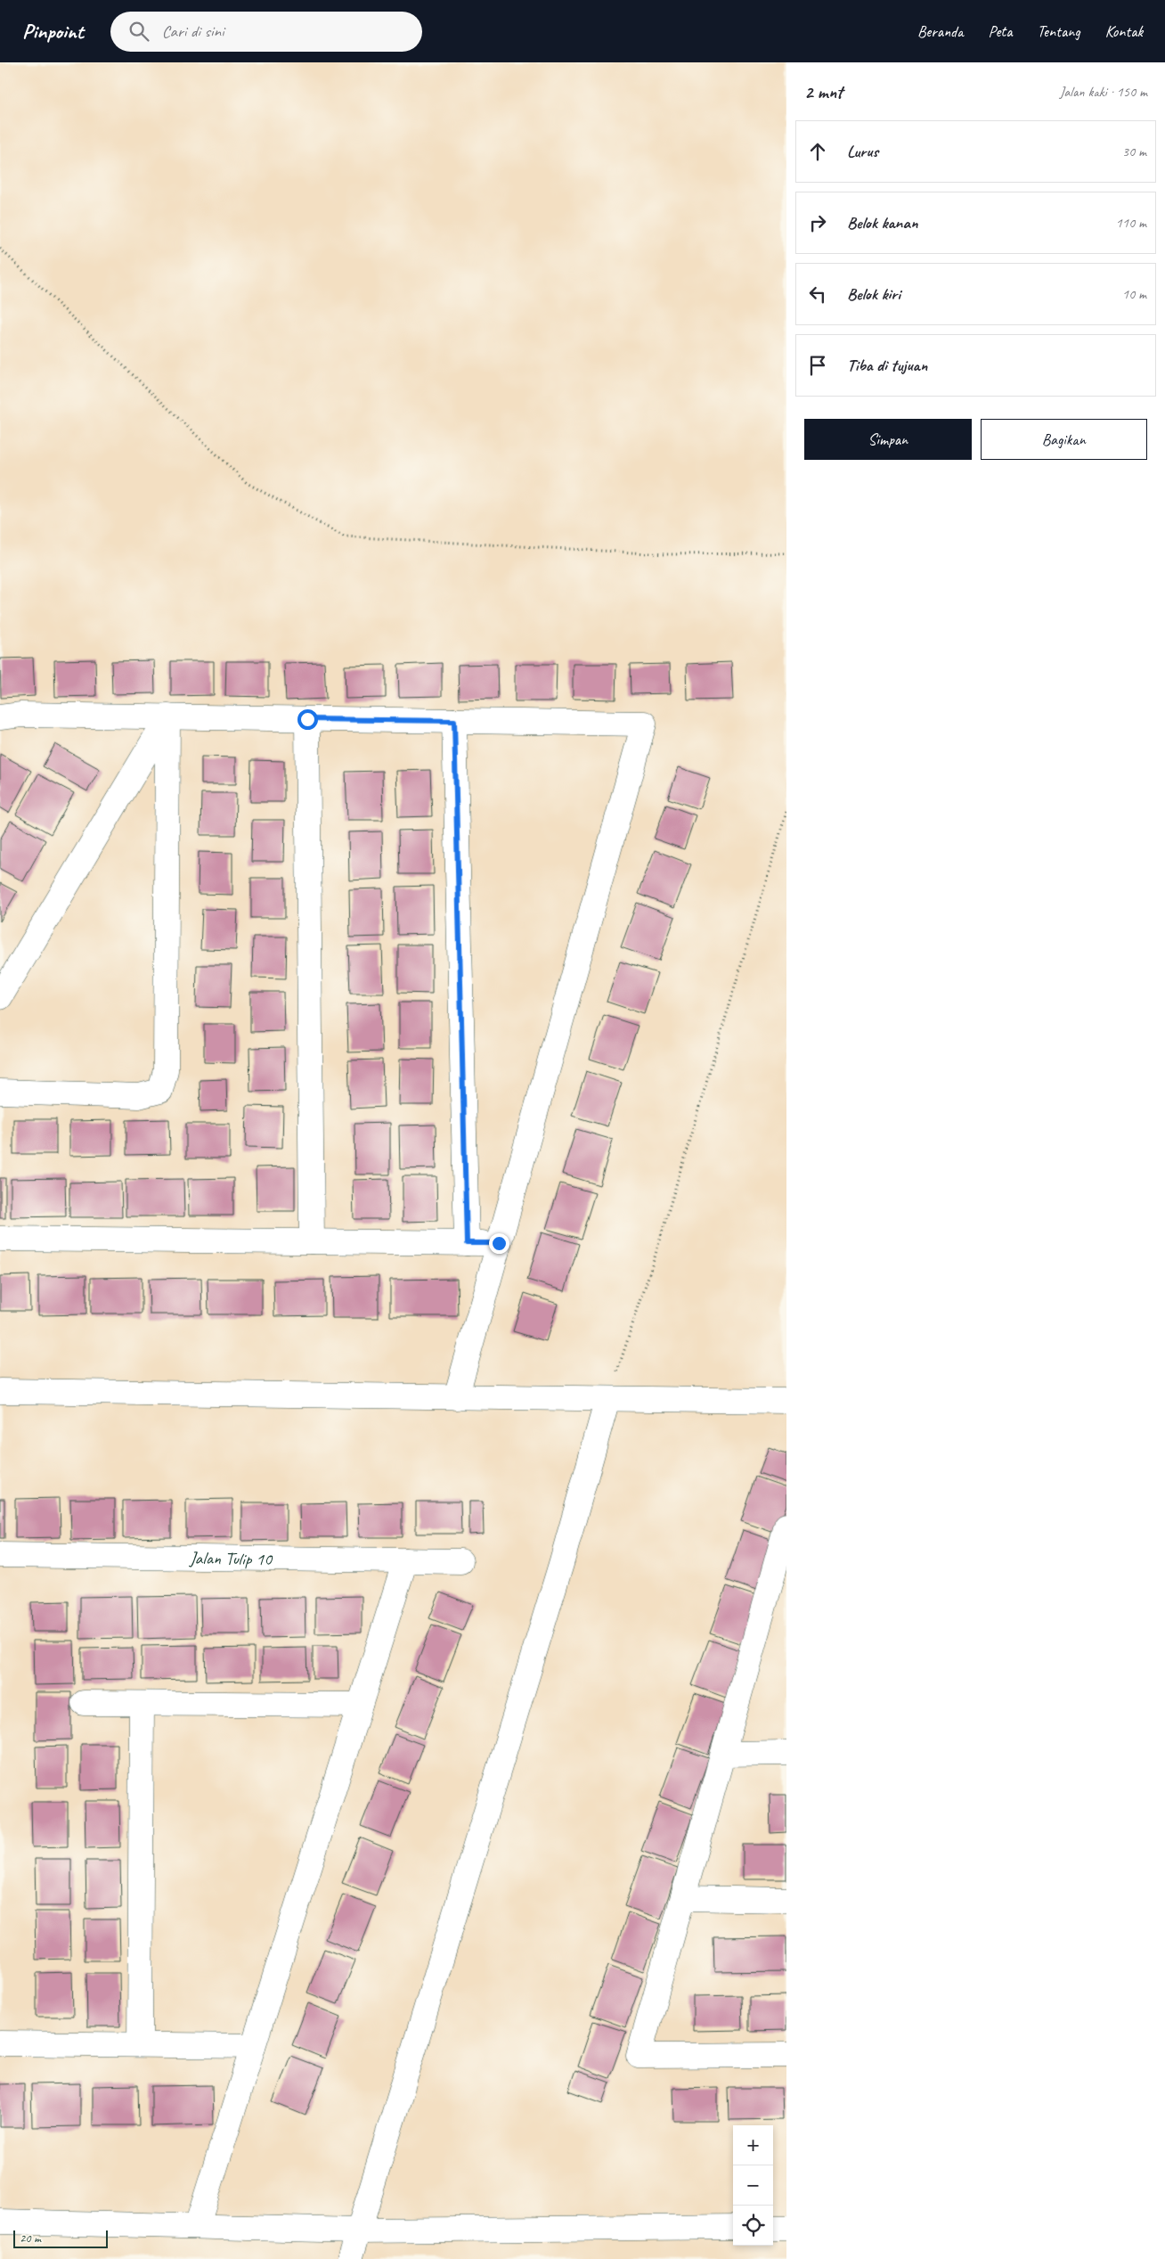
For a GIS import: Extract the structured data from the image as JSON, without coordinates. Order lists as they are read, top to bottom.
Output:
{
  "streets": {
    "street": ["Jalan Tulip 10"]
  },
  "scale_bar": "20 m",
  "page": {
    "header": "Pinpoint",
    "search": "Cari di sini",
    "nav": [
      "Beranda",
      "Peta",
      "Tentang",
      "Kontak"
    ],
    "heading": ["2 mnt", "Jalan kaki · 150 m"],
    "list": [
      ["Lurus", "30 m"],
      ["Belok kanan", "110 m"],
      ["Belok kiri", "10 m"],
      "Tiba di tujuan"
    ],
    "buttons": ["Simpan", "Bagikan"],
    "map_buttons": ["+", "−"],
    "scale": "20 m"
  }
}
